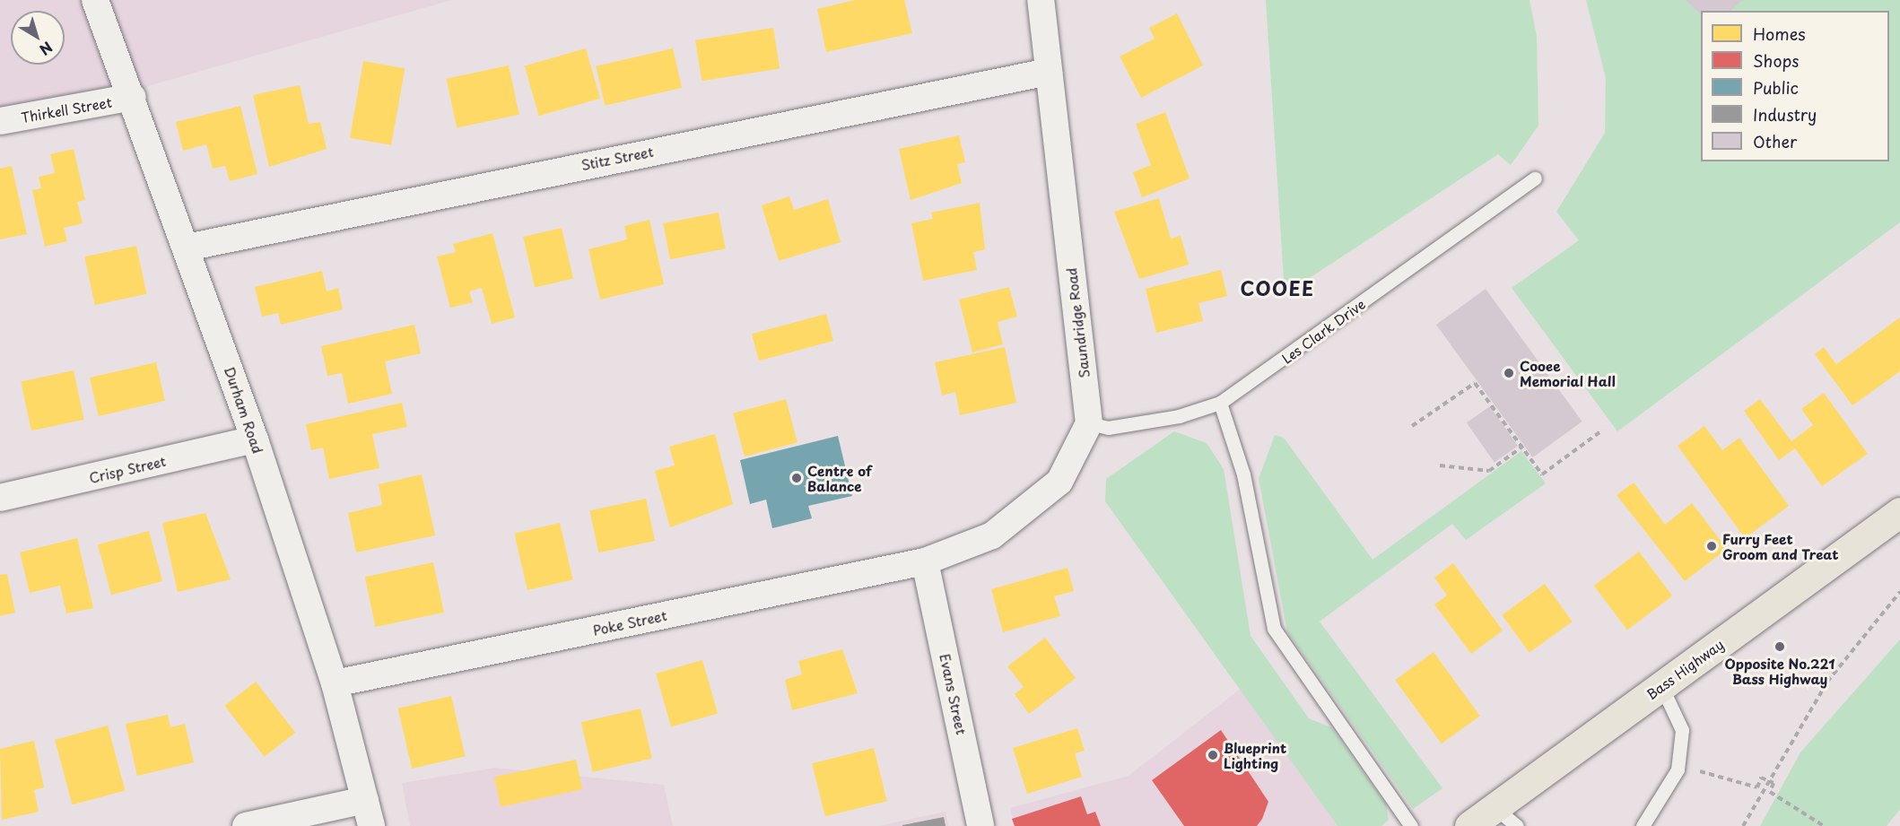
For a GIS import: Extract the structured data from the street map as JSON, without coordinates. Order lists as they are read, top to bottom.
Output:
{
  "streets": {
    "highway": ["Bass Highway"],
    "street": [
      "Thirkell Street",
      "Stitz Street",
      "Saundridge Road",
      "Durham Road",
      "Crisp Street",
      "Poke Street",
      "Evans Street"
    ],
    "lane": ["Les Clark Drive"]
  },
  "crossings": [
    ["Thirkell Street", "Durham Road"],
    ["Stitz Street", "Saundridge Road"],
    ["Stitz Street", "Durham Road"],
    ["Saundridge Road", "Les Clark Drive"],
    ["Durham Road", "Crisp Street"],
    ["Durham Road", "Poke Street"],
    ["Poke Street", "Evans Street"]
  ],
  "districts": ["COOEE"],
  "places": [
    "Cooee Memorial Hall",
    "Centre of Balance",
    "Furry Feet Groom and Treat",
    "Opposite No.221 Bass Highway",
    "Blueprint Lighting"
  ],
  "legend": [
    "Homes",
    "Shops",
    "Public",
    "Industry",
    "Other"
  ],
  "north": "bottom right"
}
